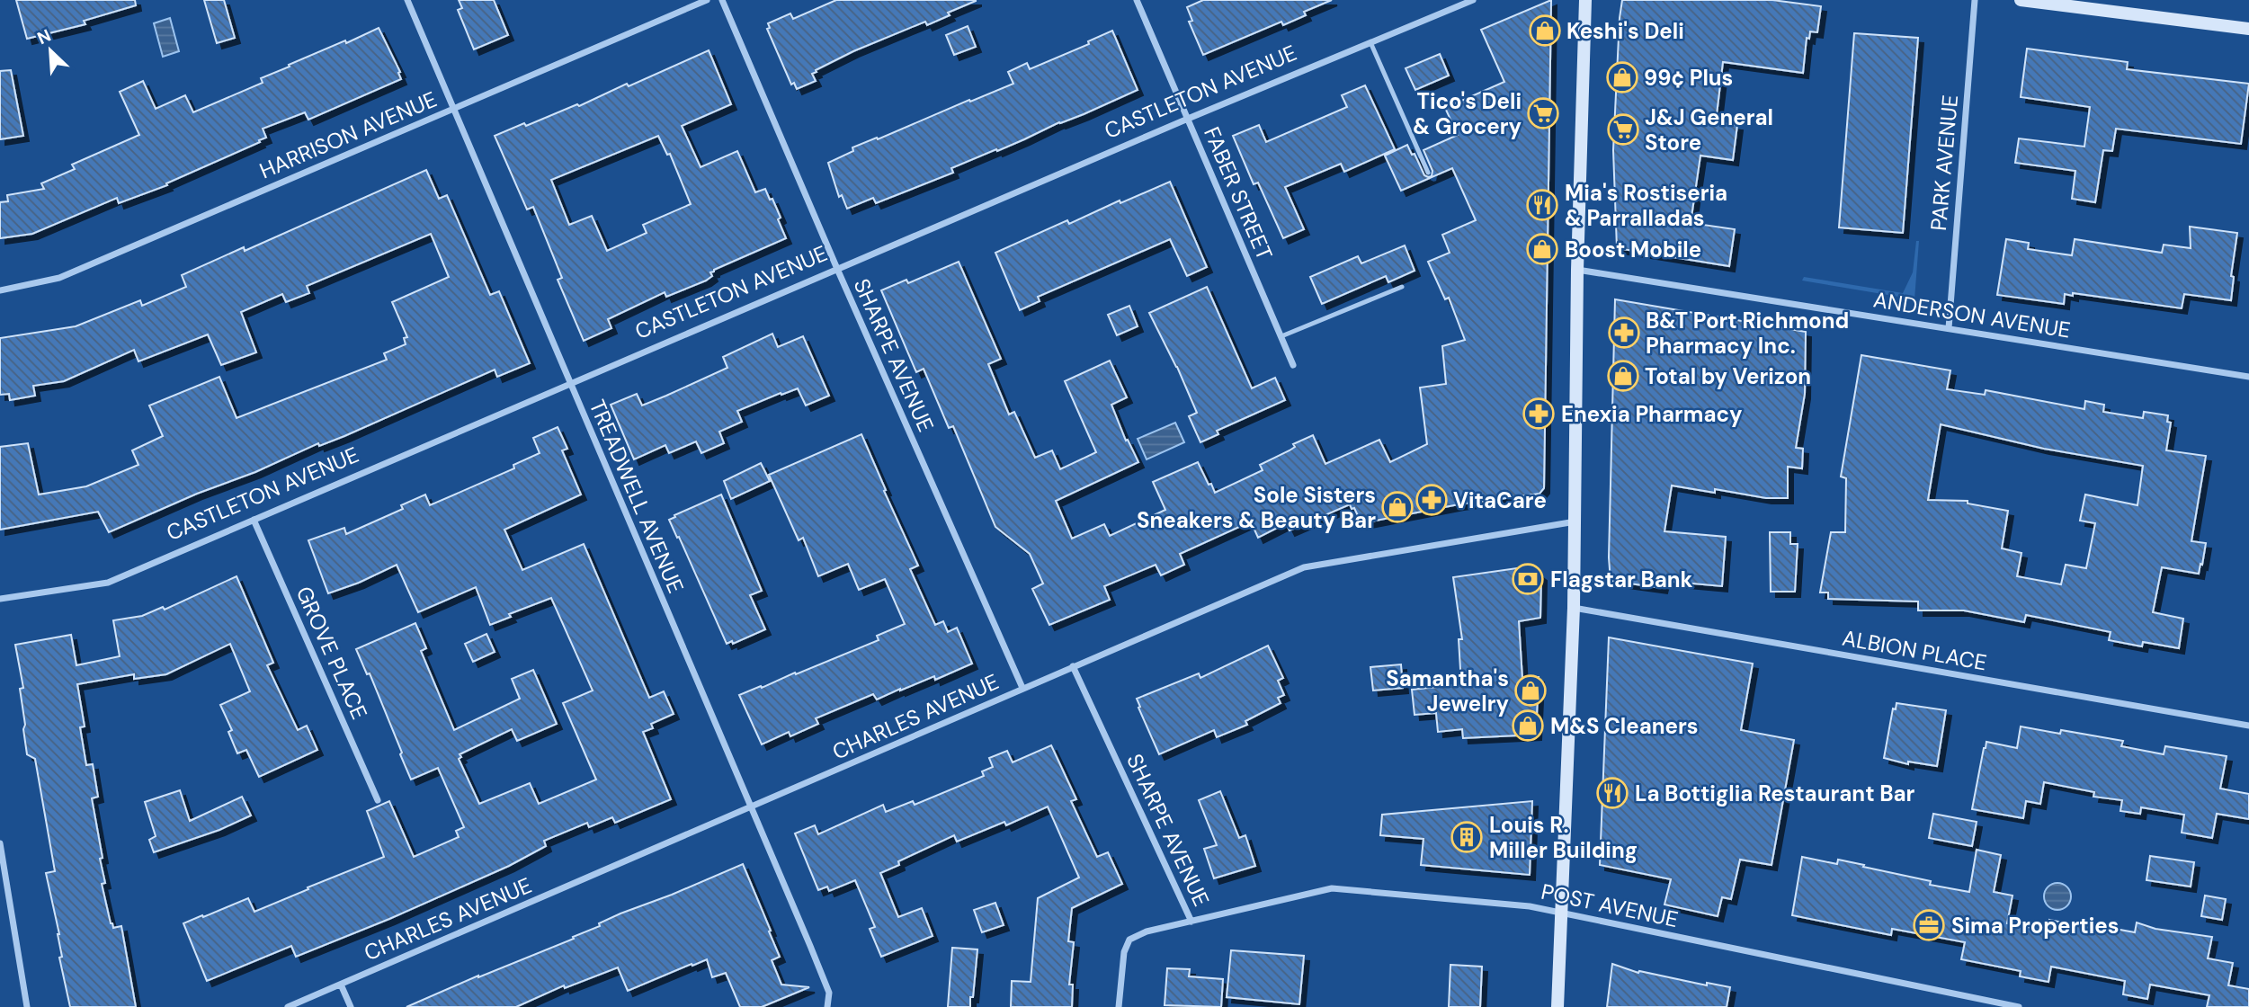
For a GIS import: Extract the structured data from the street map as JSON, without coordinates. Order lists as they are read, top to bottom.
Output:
{
  "streets": {
    "street": [
      "CASTLETON AVENUE",
      "HARRISON AVENUE",
      "PARK AVENUE",
      "FABER STREET",
      "ANDERSON AVENUE",
      "SHARPE AVENUE",
      "TREADWELL AVENUE",
      "ALBION PLACE",
      "GROVE PLACE",
      "CHARLES AVENUE",
      "POST AVENUE"
    ]
  },
  "crossings": [
    ["CASTLETON AVENUE", "FABER STREET"],
    ["CASTLETON AVENUE", "SHARPE AVENUE"],
    ["CASTLETON AVENUE", "TREADWELL AVENUE"],
    ["CASTLETON AVENUE", "GROVE PLACE"],
    ["HARRISON AVENUE", "TREADWELL AVENUE"],
    ["PARK AVENUE", "ANDERSON AVENUE"],
    ["SHARPE AVENUE", "CHARLES AVENUE"],
    ["SHARPE AVENUE", "POST AVENUE"],
    ["TREADWELL AVENUE", "CHARLES AVENUE"]
  ],
  "places": {
    "shop": [
      "Keshi's Deli",
      "99¢ Plus",
      "Boost Mobile",
      "Total by Verizon",
      "Sole Sisters Sneakers & Beauty Bar",
      "Samantha's Jewelry",
      "M&S Cleaners"
    ],
    "supermarket": ["Tico's Deli & Grocery", "J&J General Store"],
    "restaurant": ["Mia's Rostiseria & Parralladas", "La Bottiglia Restaurant Bar"],
    "pharmacy": ["B&T Port Richmond Pharmacy Inc.", "Enexia Pharmacy", "VitaCare"],
    "bank": ["Flagstar Bank"],
    "building": ["Louis R. Miller Building"],
    "office": ["Sima Properties"]
  },
  "north": "top left"
}
